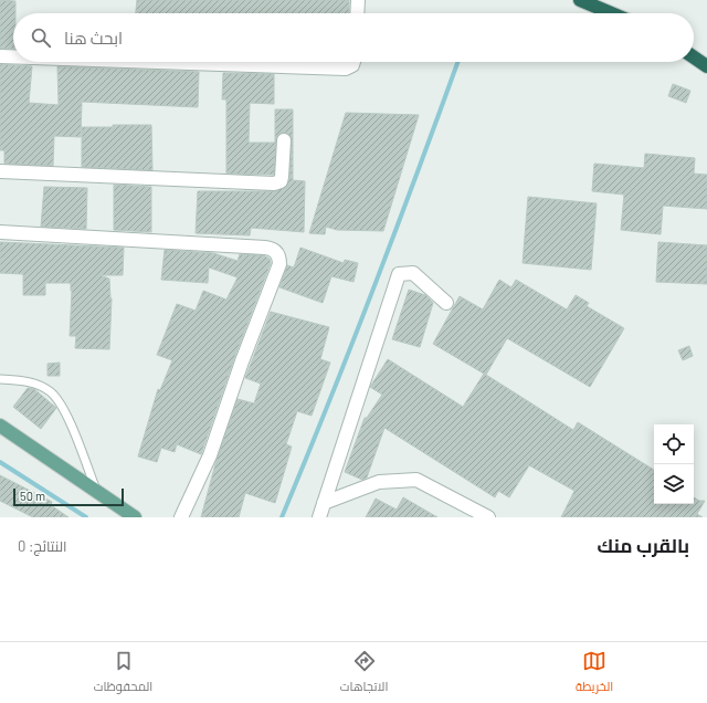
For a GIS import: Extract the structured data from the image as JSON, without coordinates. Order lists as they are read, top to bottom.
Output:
{
  "scale_bar": "50 m",
  "page": {
    "search": "ابحث هنا",
    "scale": "50 m",
    "heading": ["بالقرب منك", "النتائج: 0"],
    "nav": ["الخريطة", "الاتجاهات", "المحفوظات"]
  }
}
